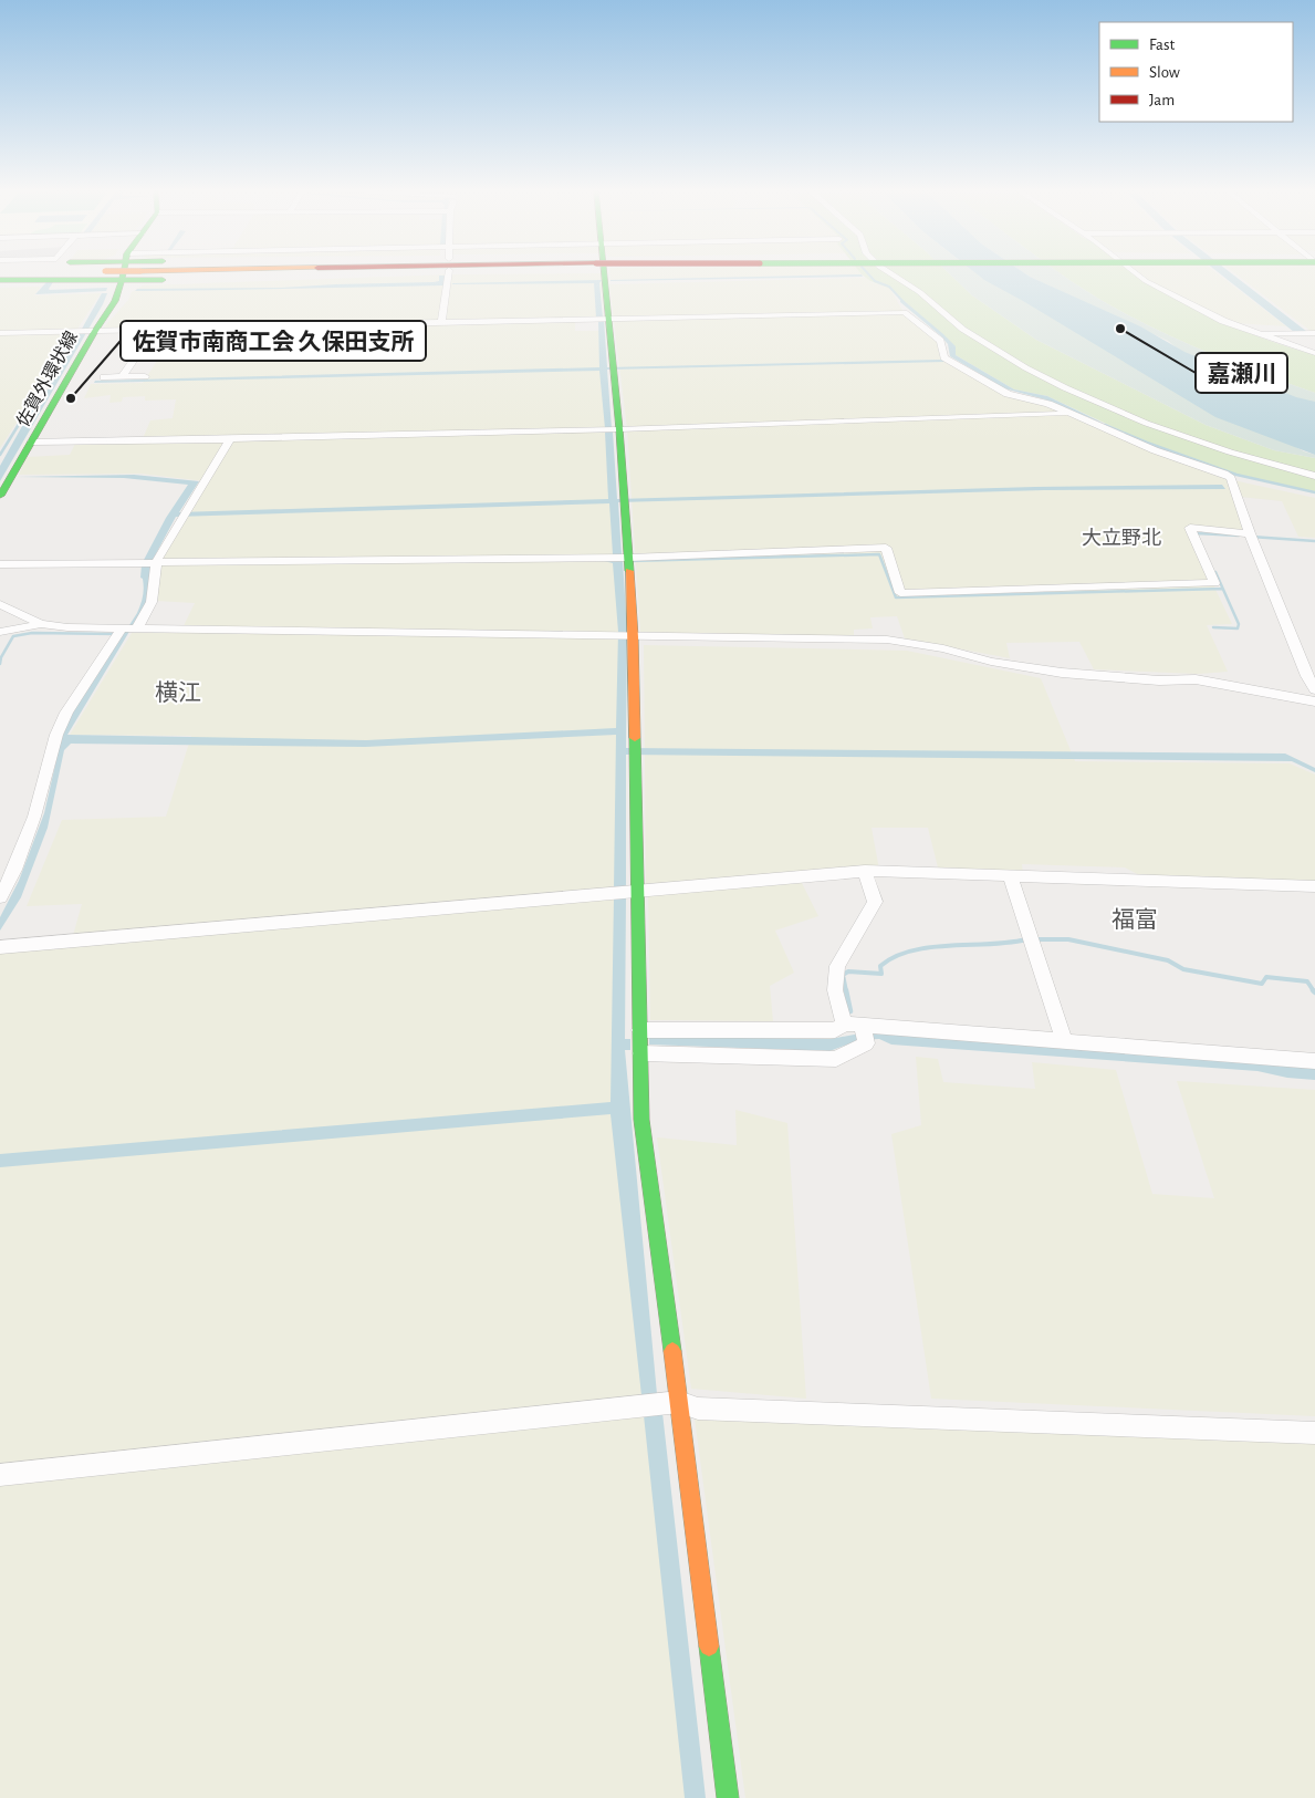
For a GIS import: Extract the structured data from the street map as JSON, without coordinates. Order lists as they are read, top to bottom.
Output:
{
  "streets": {
    "main road": ["佐賀外環状線"]
  },
  "districts": ["大立野北", "横江", "福富"],
  "places": ["嘉瀬川", "佐賀市南商工会 久保田支所"],
  "legend": ["Fast", "Slow", "Jam"]
}
